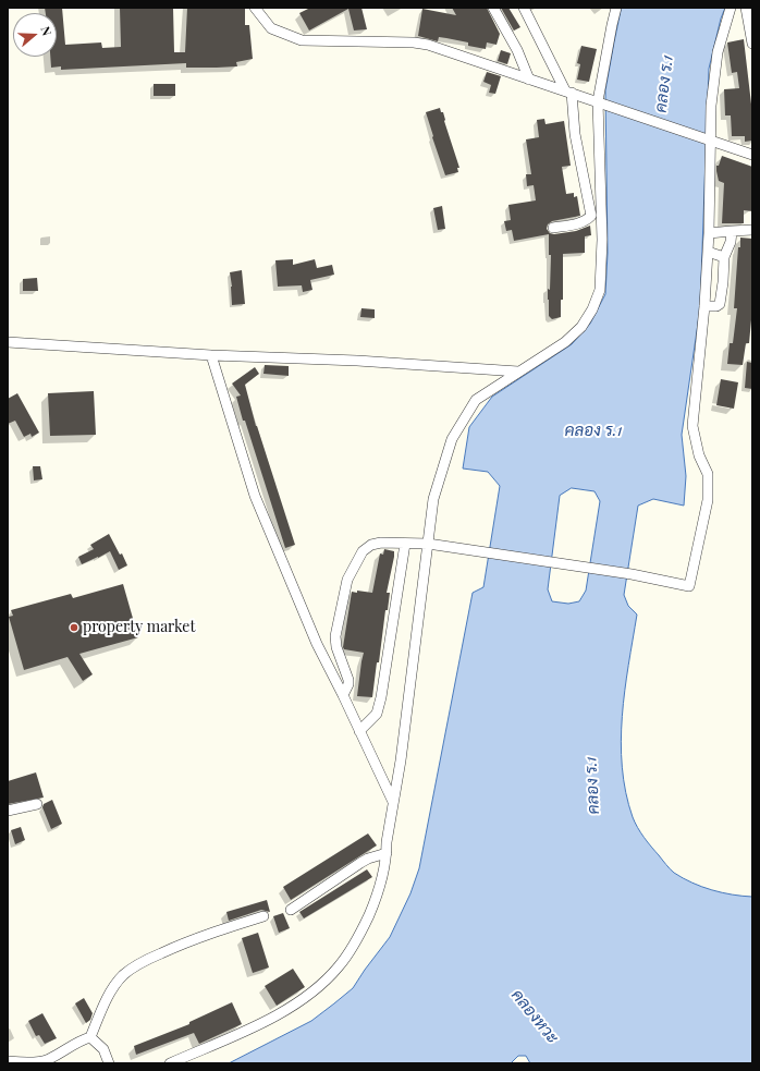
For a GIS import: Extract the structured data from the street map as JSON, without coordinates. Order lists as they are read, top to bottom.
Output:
{
  "water": ["คลอง ร.1", "คลองหวะ"],
  "places": ["property market"],
  "north": "right"
}
